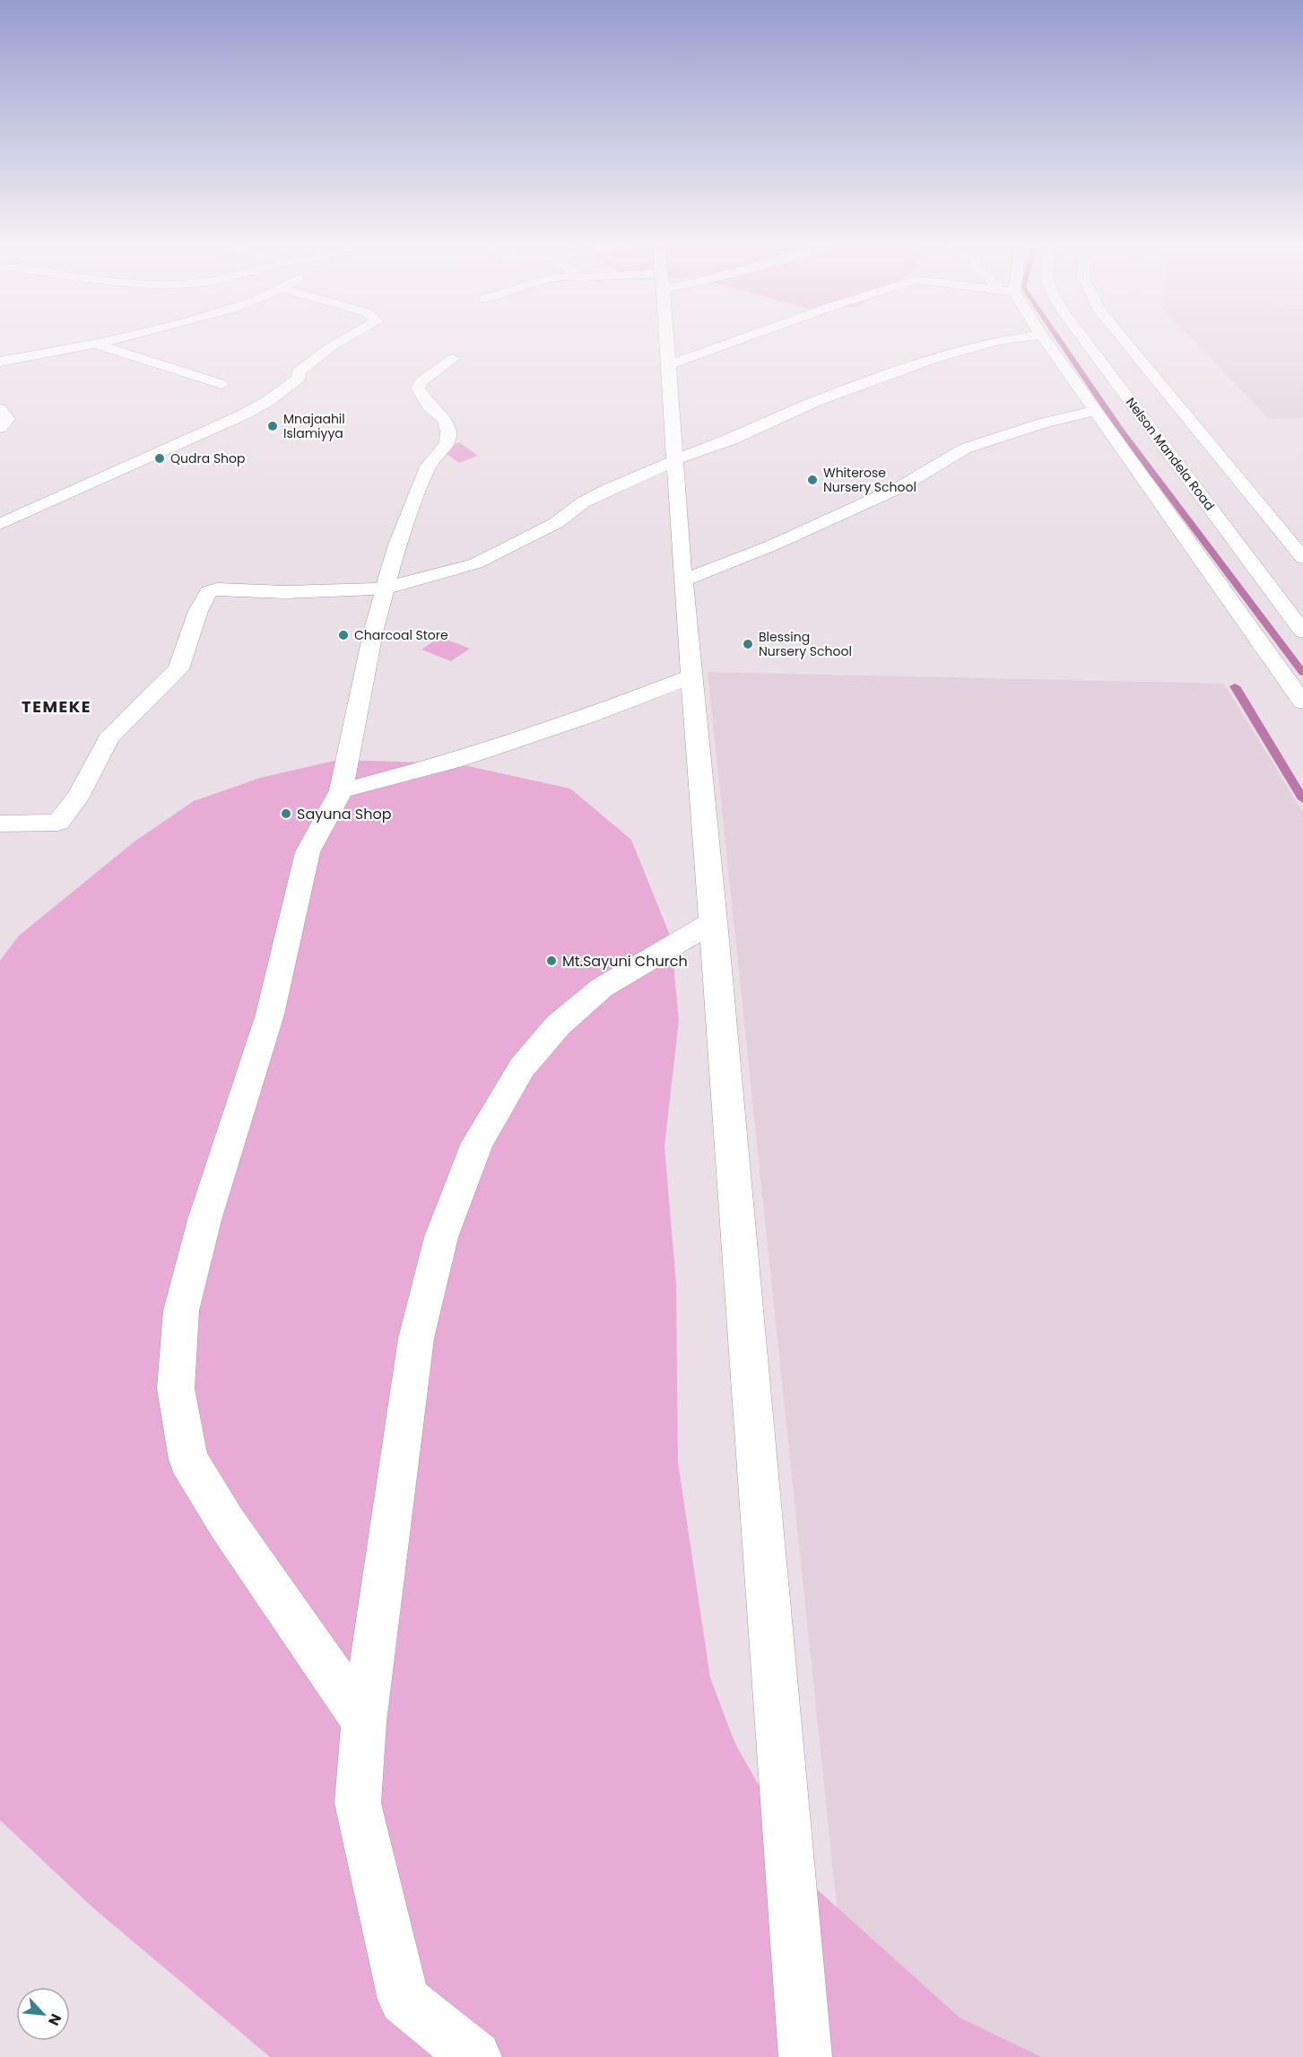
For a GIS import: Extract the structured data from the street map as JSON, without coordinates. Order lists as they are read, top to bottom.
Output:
{
  "streets": {
    "street": ["Nelson Mandela Road"]
  },
  "districts": ["TEMEKE"],
  "places": [
    "Mnajaahil Islamiyya",
    "Qudra Shop",
    "Whiterose Nursery School",
    "Charcoal Store",
    "Blessing Nursery School",
    "Sayuna Shop",
    "Mt.Sayuni Church"
  ],
  "north": "bottom right"
}
